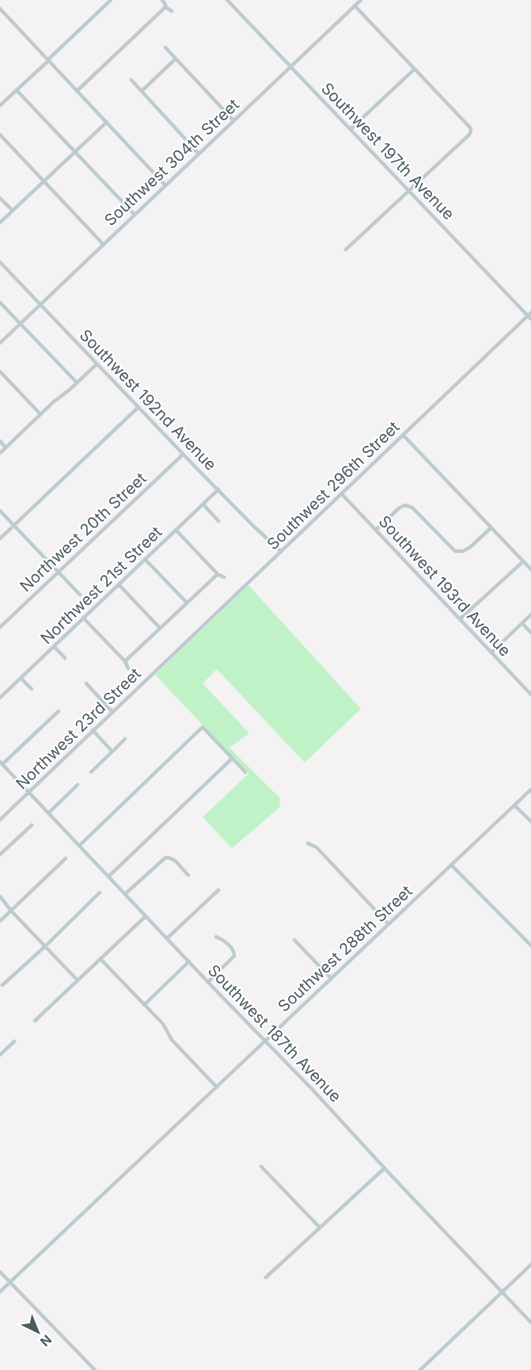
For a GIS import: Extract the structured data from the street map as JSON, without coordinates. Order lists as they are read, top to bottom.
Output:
{
  "streets": {
    "street": [
      "Southwest 197th Avenue",
      "Southwest 304th Street",
      "Southwest 192nd Avenue",
      "Southwest 296th Street",
      "Northwest 20th Street",
      "Northwest 21st Street",
      "Southwest 193rd Avenue",
      "Northwest 23rd Street",
      "Southwest 288th Street",
      "Southwest 187th Avenue"
    ]
  },
  "crossings": [
    ["Southwest 197th Avenue", "Southwest 304th Street"],
    ["Southwest 197th Avenue", "Southwest 296th Street"],
    ["Southwest 304th Street", "Southwest 192nd Avenue"],
    ["Southwest 192nd Avenue", "Southwest 296th Street"],
    ["Southwest 192nd Avenue", "Northwest 20th Street"],
    ["Southwest 192nd Avenue", "Northwest 21st Street"],
    ["Southwest 296th Street", "Southwest 193rd Avenue"],
    ["Southwest 296th Street", "Northwest 23rd Street"],
    ["Northwest 23rd Street", "Southwest 187th Avenue"],
    ["Southwest 288th Street", "Southwest 187th Avenue"]
  ],
  "north": "bottom right"
}
